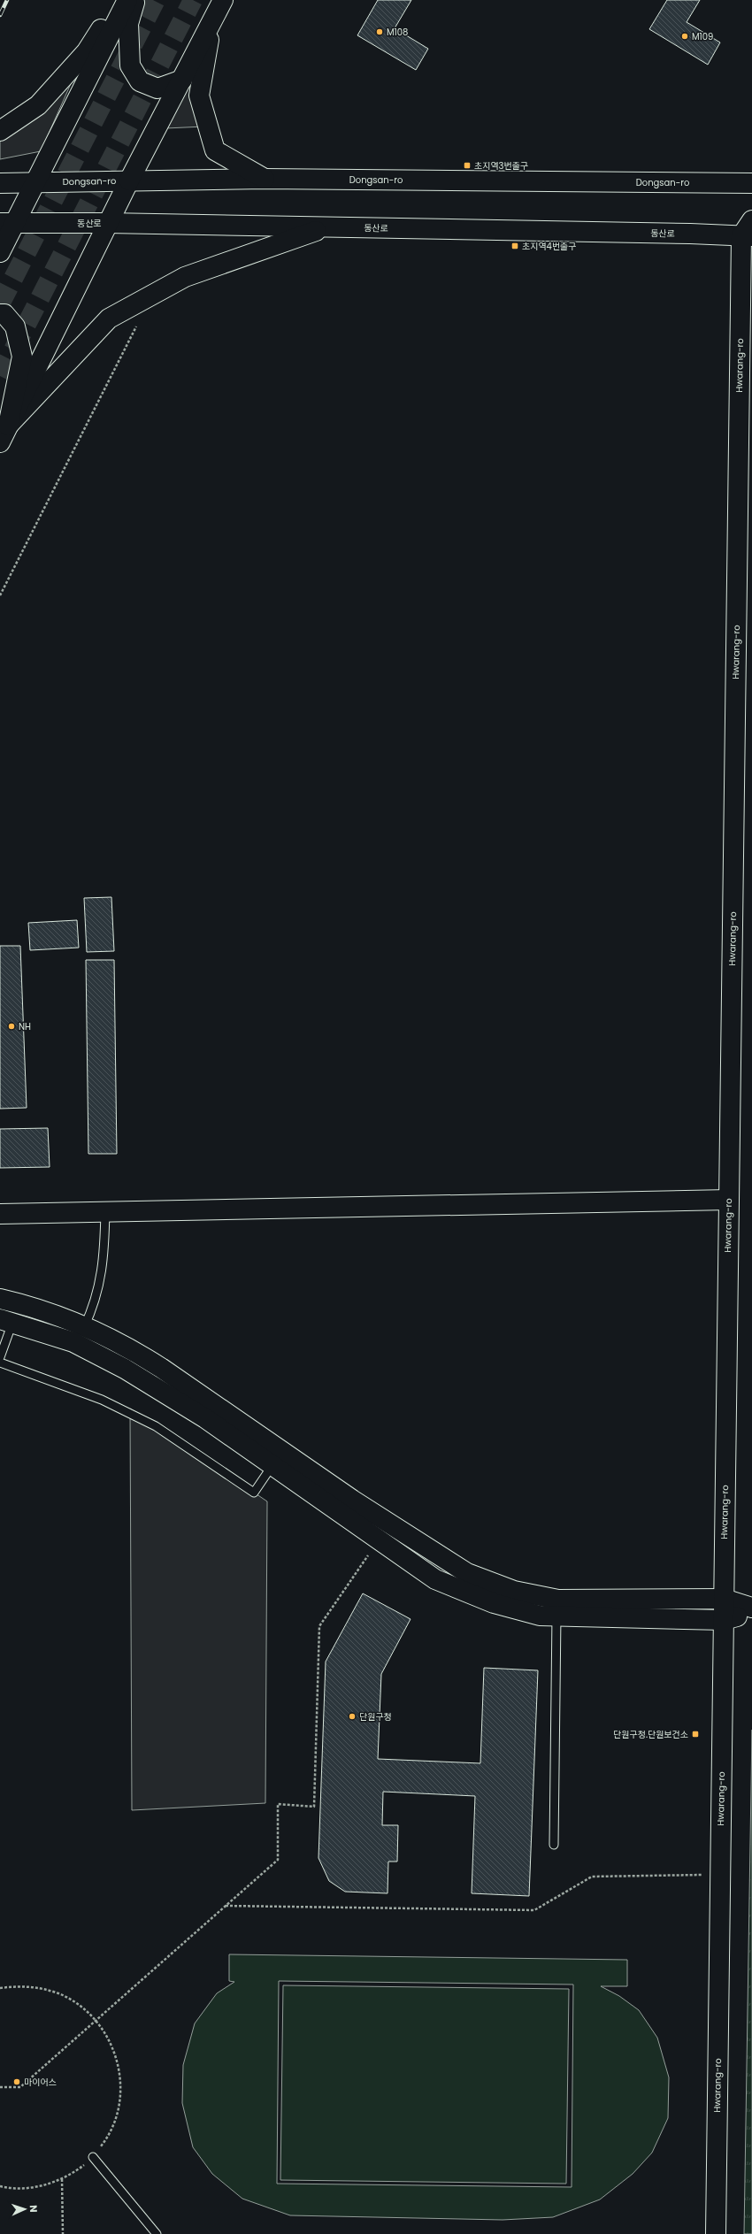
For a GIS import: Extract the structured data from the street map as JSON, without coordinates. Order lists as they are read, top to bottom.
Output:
{
  "streets": {
    "street": ["Dongsan-ro", "동산로", "Hwarang-ro"]
  },
  "crossings": [
    ["동산로", "Hwarang-ro"]
  ],
  "places": {
    "other": [
      "M108",
      "M109",
      "NH",
      "단원구청",
      "마이어스"
    ],
    "transit": ["초지역3번출구", "초지역4번출구", "단원구청.단원보건소"]
  },
  "north": "right"
}
